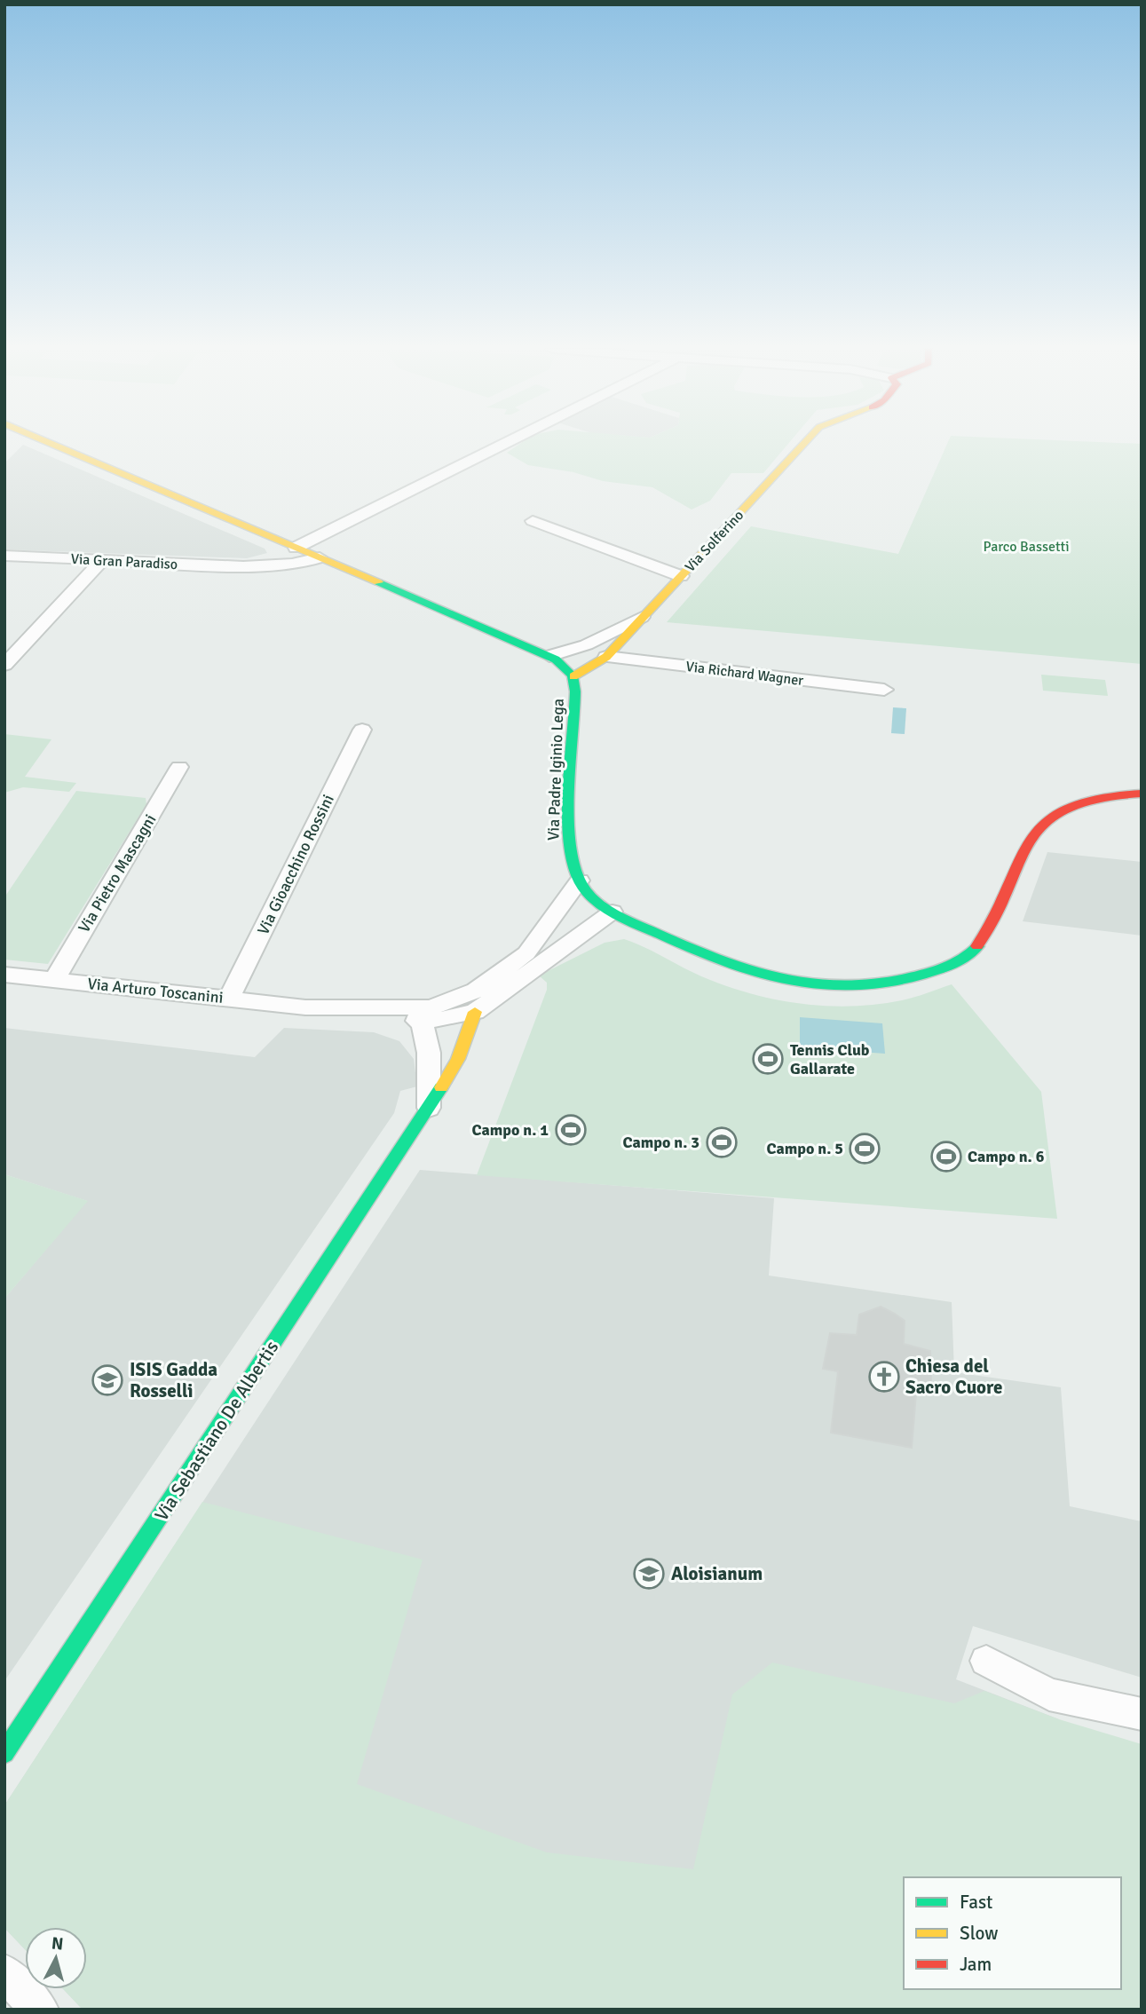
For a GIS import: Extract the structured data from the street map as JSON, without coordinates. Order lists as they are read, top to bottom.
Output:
{
  "streets": {
    "street": [
      "Via Solferino",
      "Via Gran Paradiso",
      "Via Richard Wagner",
      "Via Padre Iginio Lega",
      "Via Gioacchino Rossini",
      "Via Pietro Mascagni",
      "Via Arturo Toscanini",
      "Via Sebastiano De Albertis"
    ]
  },
  "crossings": [
    ["Via Solferino", "Via Richard Wagner"],
    ["Via Solferino", "Via Padre Iginio Lega"],
    ["Via Gran Paradiso", "Via Padre Iginio Lega"],
    ["Via Gioacchino Rossini", "Via Arturo Toscanini"],
    ["Via Pietro Mascagni", "Via Arturo Toscanini"]
  ],
  "parks": ["Parco Bassetti"],
  "places": {
    "sports": [
      "Tennis Club Gallarate",
      "Campo n. 1",
      "Campo n. 3",
      "Campo n. 5",
      "Campo n. 6"
    ],
    "church": ["Chiesa del Sacro Cuore"],
    "school or university": ["ISIS Gadda Rosselli", "Aloisianum"]
  },
  "legend": ["Fast", "Slow", "Jam"],
  "north": "top"
}
